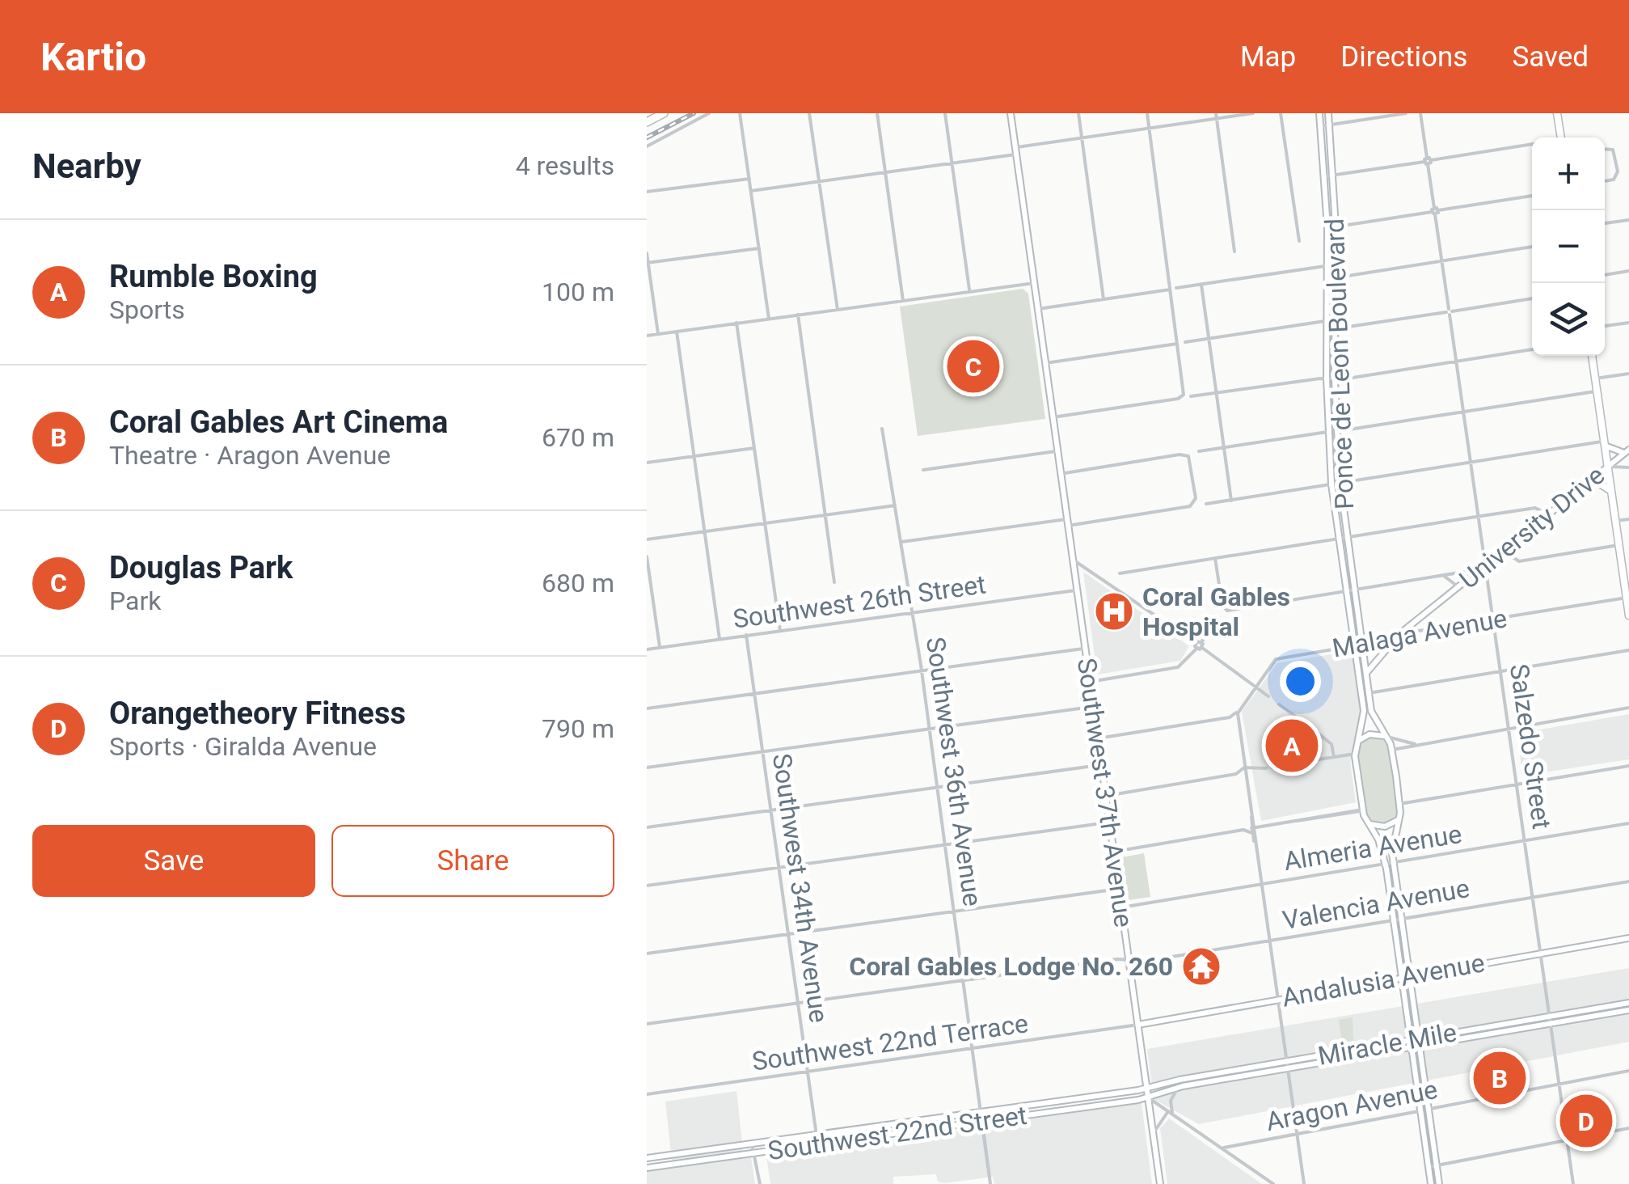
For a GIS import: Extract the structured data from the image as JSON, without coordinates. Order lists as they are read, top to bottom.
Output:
{
  "streets": {
    "street": [
      "Ponce de Leon Boulevard",
      "University Drive",
      "Southwest 26th Street",
      "Malaga Avenue",
      "Salzedo Street",
      "Southwest 36th Avenue",
      "Southwest 37th Avenue",
      "Almeria Avenue",
      "Southwest 34th Avenue",
      "Valencia Avenue",
      "Andalusia Avenue",
      "Southwest 22nd Terrace",
      "Miracle Mile",
      "Aragon Avenue",
      "Southwest 22nd Street"
    ]
  },
  "crossings": [
    ["Ponce de Leon Boulevard", "University Drive"],
    ["Ponce de Leon Boulevard", "Malaga Avenue"],
    ["Ponce de Leon Boulevard", "Almeria Avenue"],
    ["Ponce de Leon Boulevard", "Valencia Avenue"],
    ["Ponce de Leon Boulevard", "Andalusia Avenue"],
    ["Ponce de Leon Boulevard", "Miracle Mile"],
    ["Ponce de Leon Boulevard", "Aragon Avenue"],
    ["University Drive", "Malaga Avenue"],
    ["University Drive", "Salzedo Street"],
    ["Southwest 26th Street", "Southwest 36th Avenue"],
    ["Southwest 26th Street", "Southwest 37th Avenue"],
    ["Southwest 26th Street", "Southwest 34th Avenue"],
    ["Malaga Avenue", "Salzedo Street"],
    ["Salzedo Street", "Almeria Avenue"],
    ["Salzedo Street", "Valencia Avenue"],
    ["Salzedo Street", "Andalusia Avenue"],
    ["Salzedo Street", "Miracle Mile"],
    ["Salzedo Street", "Aragon Avenue"],
    ["Southwest 36th Avenue", "Valencia Avenue"],
    ["Southwest 36th Avenue", "Southwest 22nd Terrace"],
    ["Southwest 36th Avenue", "Southwest 22nd Street"],
    ["Southwest 37th Avenue", "Almeria Avenue"],
    ["Southwest 37th Avenue", "Valencia Avenue"],
    ["Southwest 37th Avenue", "Andalusia Avenue"],
    ["Southwest 37th Avenue", "Southwest 22nd Terrace"],
    ["Southwest 37th Avenue", "Miracle Mile"],
    ["Southwest 37th Avenue", "Southwest 22nd Street"],
    ["Southwest 34th Avenue", "Valencia Avenue"],
    ["Southwest 34th Avenue", "Southwest 22nd Terrace"],
    ["Southwest 34th Avenue", "Southwest 22nd Street"],
    ["Andalusia Avenue", "Southwest 22nd Terrace"],
    ["Miracle Mile", "Southwest 22nd Street"]
  ],
  "places": {
    "hospital": ["Coral Gables Hospital"],
    "temple": ["Coral Gables Lodge No. 260"]
  },
  "page": {
    "header": "Kartio",
    "nav": ["Map", "Directions", "Saved"],
    "heading": ["Nearby", "4 results"],
    "map_buttons": ["+", "−"],
    "list": [
      {
        "mark": "A",
        "name": "Rumble Boxing",
        "note": "Sports",
        "value": "100 m"
      },
      {
        "mark": "B",
        "name": "Coral Gables Art Cinema",
        "note": "Theatre · Aragon Avenue",
        "value": "670 m"
      },
      {
        "mark": "C",
        "name": "Douglas Park",
        "note": "Park",
        "value": "680 m"
      },
      {
        "mark": "D",
        "name": "Orangetheory Fitness",
        "note": "Sports · Giralda Avenue",
        "value": "790 m"
      }
    ],
    "pins": [
      "C",
      "A",
      "B",
      "D"
    ],
    "buttons": ["Save", "Share"]
  }
}
